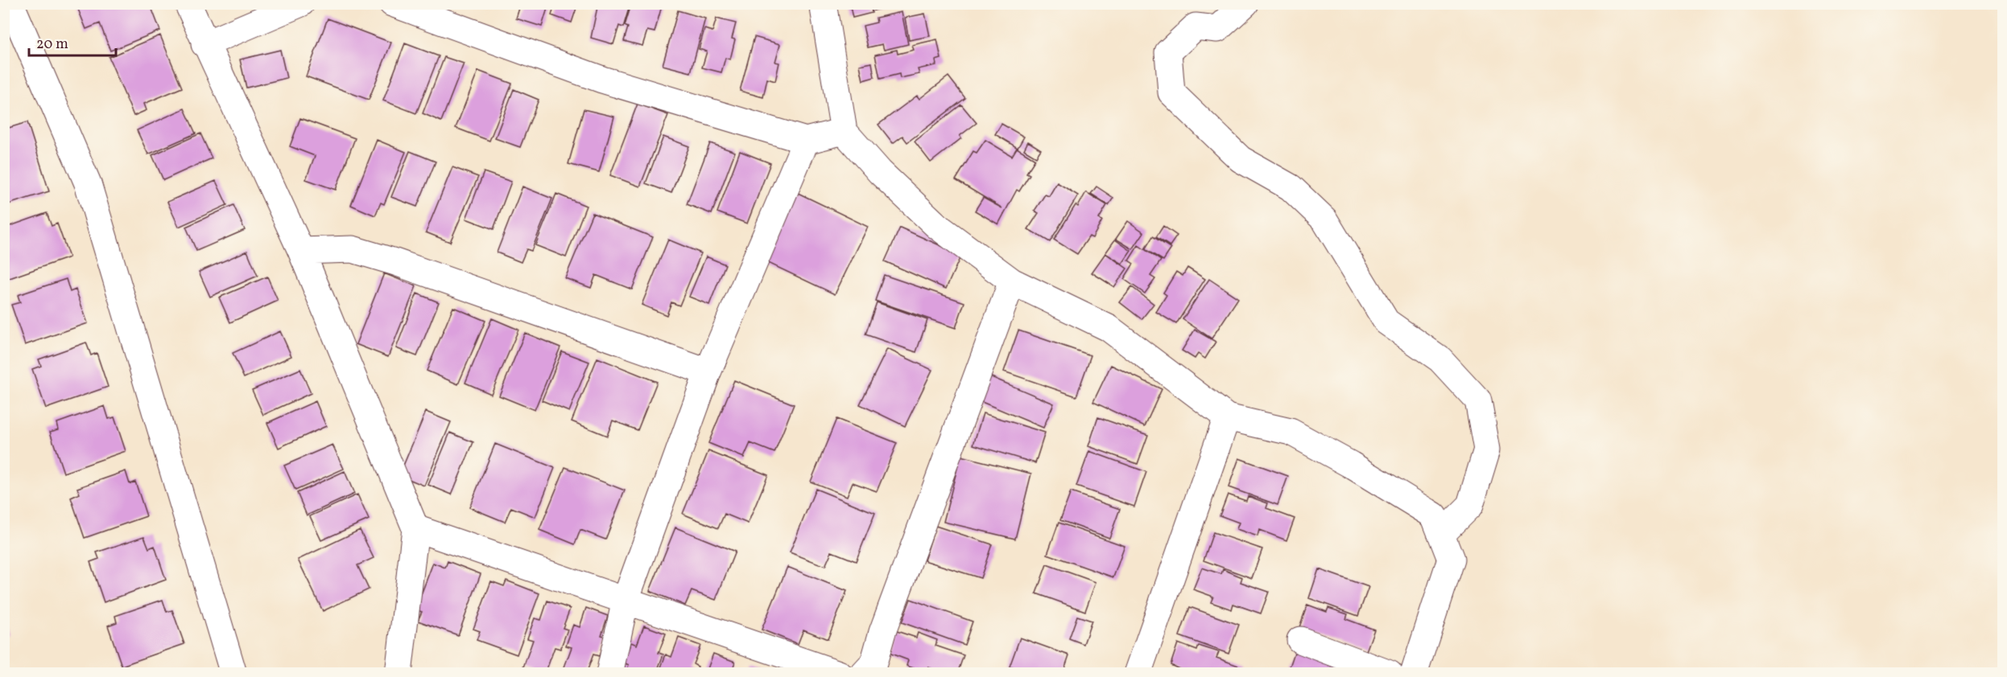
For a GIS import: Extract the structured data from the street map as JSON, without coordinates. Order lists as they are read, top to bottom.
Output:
{
  "scale_bar": "20 m"
}
